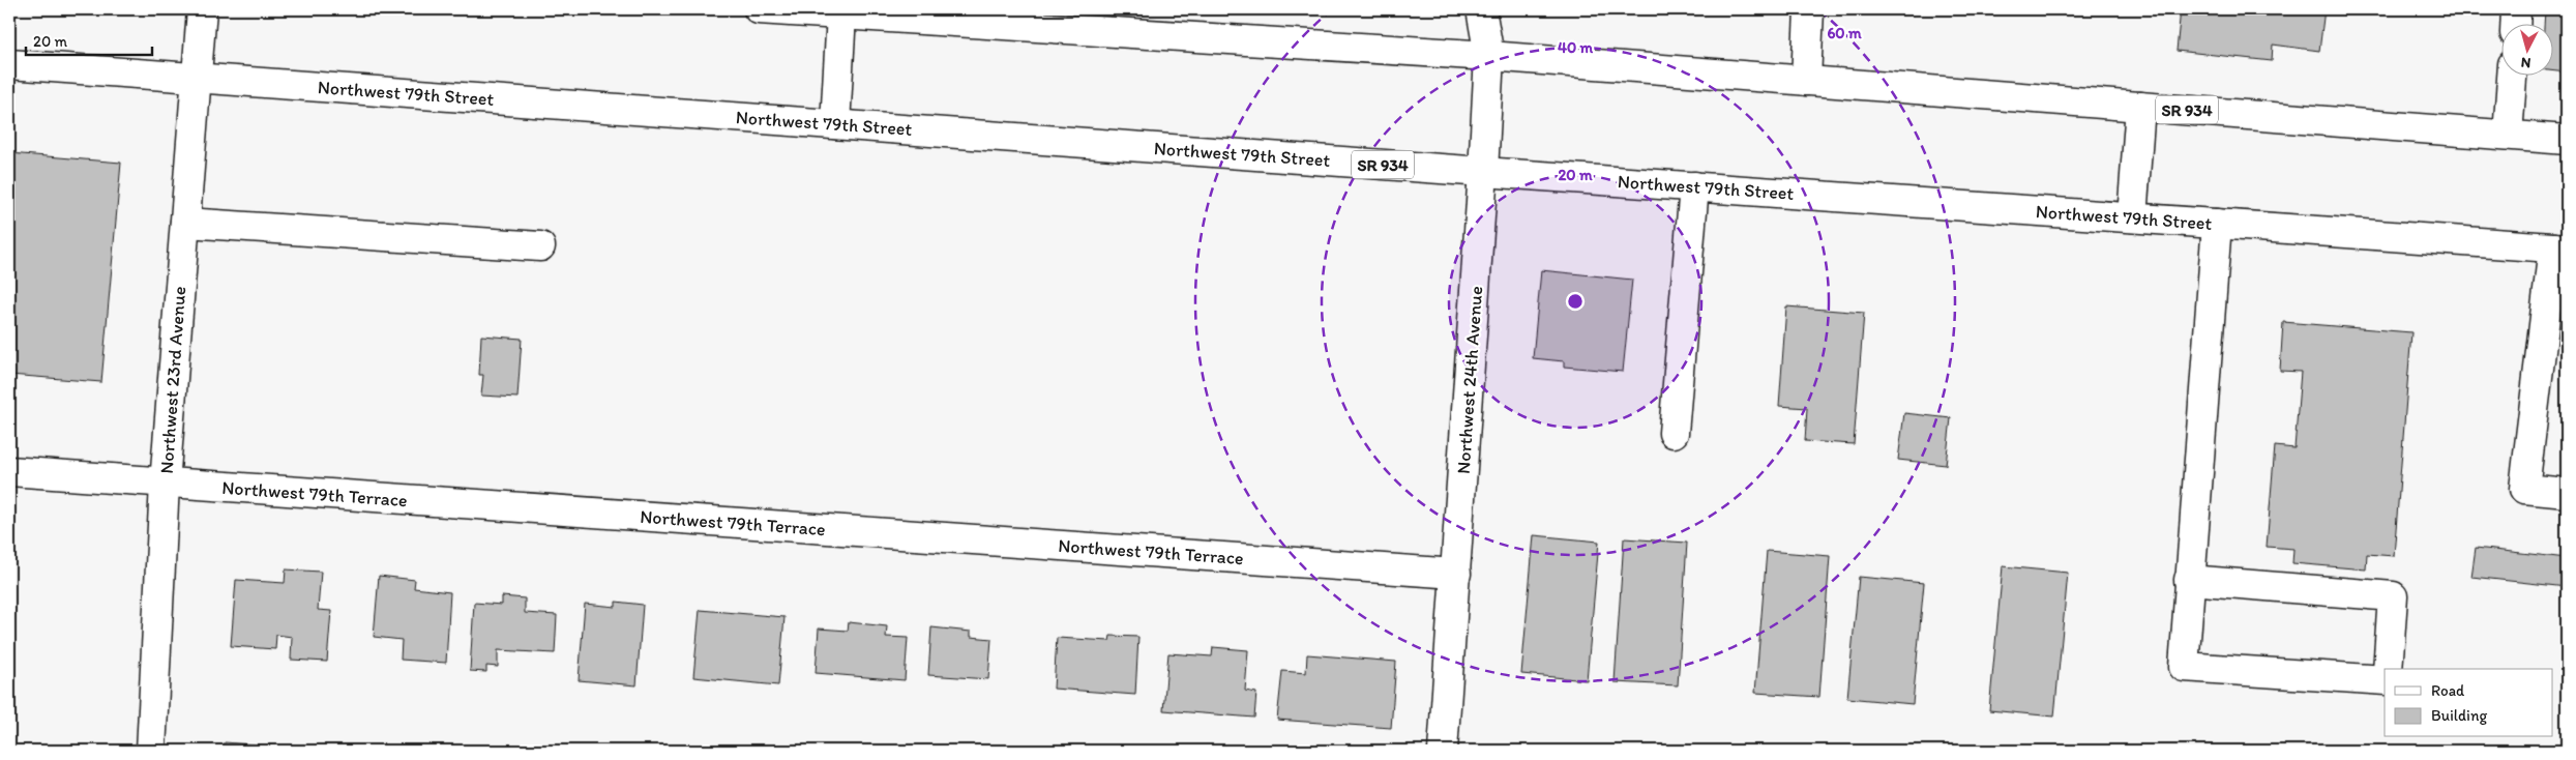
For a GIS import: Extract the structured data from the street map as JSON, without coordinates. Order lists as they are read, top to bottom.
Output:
{
  "streets": {
    "main road": [
      "Northwest 79th Street",
      "SR 934",
      "Northwest 23rd Avenue",
      "Northwest 24th Avenue",
      "Northwest 79th Terrace"
    ]
  },
  "crossings": [
    ["Northwest 79th Street", "Northwest 23rd Avenue"],
    ["Northwest 79th Street", "Northwest 24th Avenue"],
    ["SR 934", "Northwest 24th Avenue"],
    ["Northwest 23rd Avenue", "Northwest 79th Terrace"],
    ["Northwest 24th Avenue", "Northwest 79th Terrace"]
  ],
  "legend": ["Road", "Building"],
  "scale_bar": "20 m",
  "north": "bottom",
  "rings": ["60 m", "40 m", "20 m"]
}
